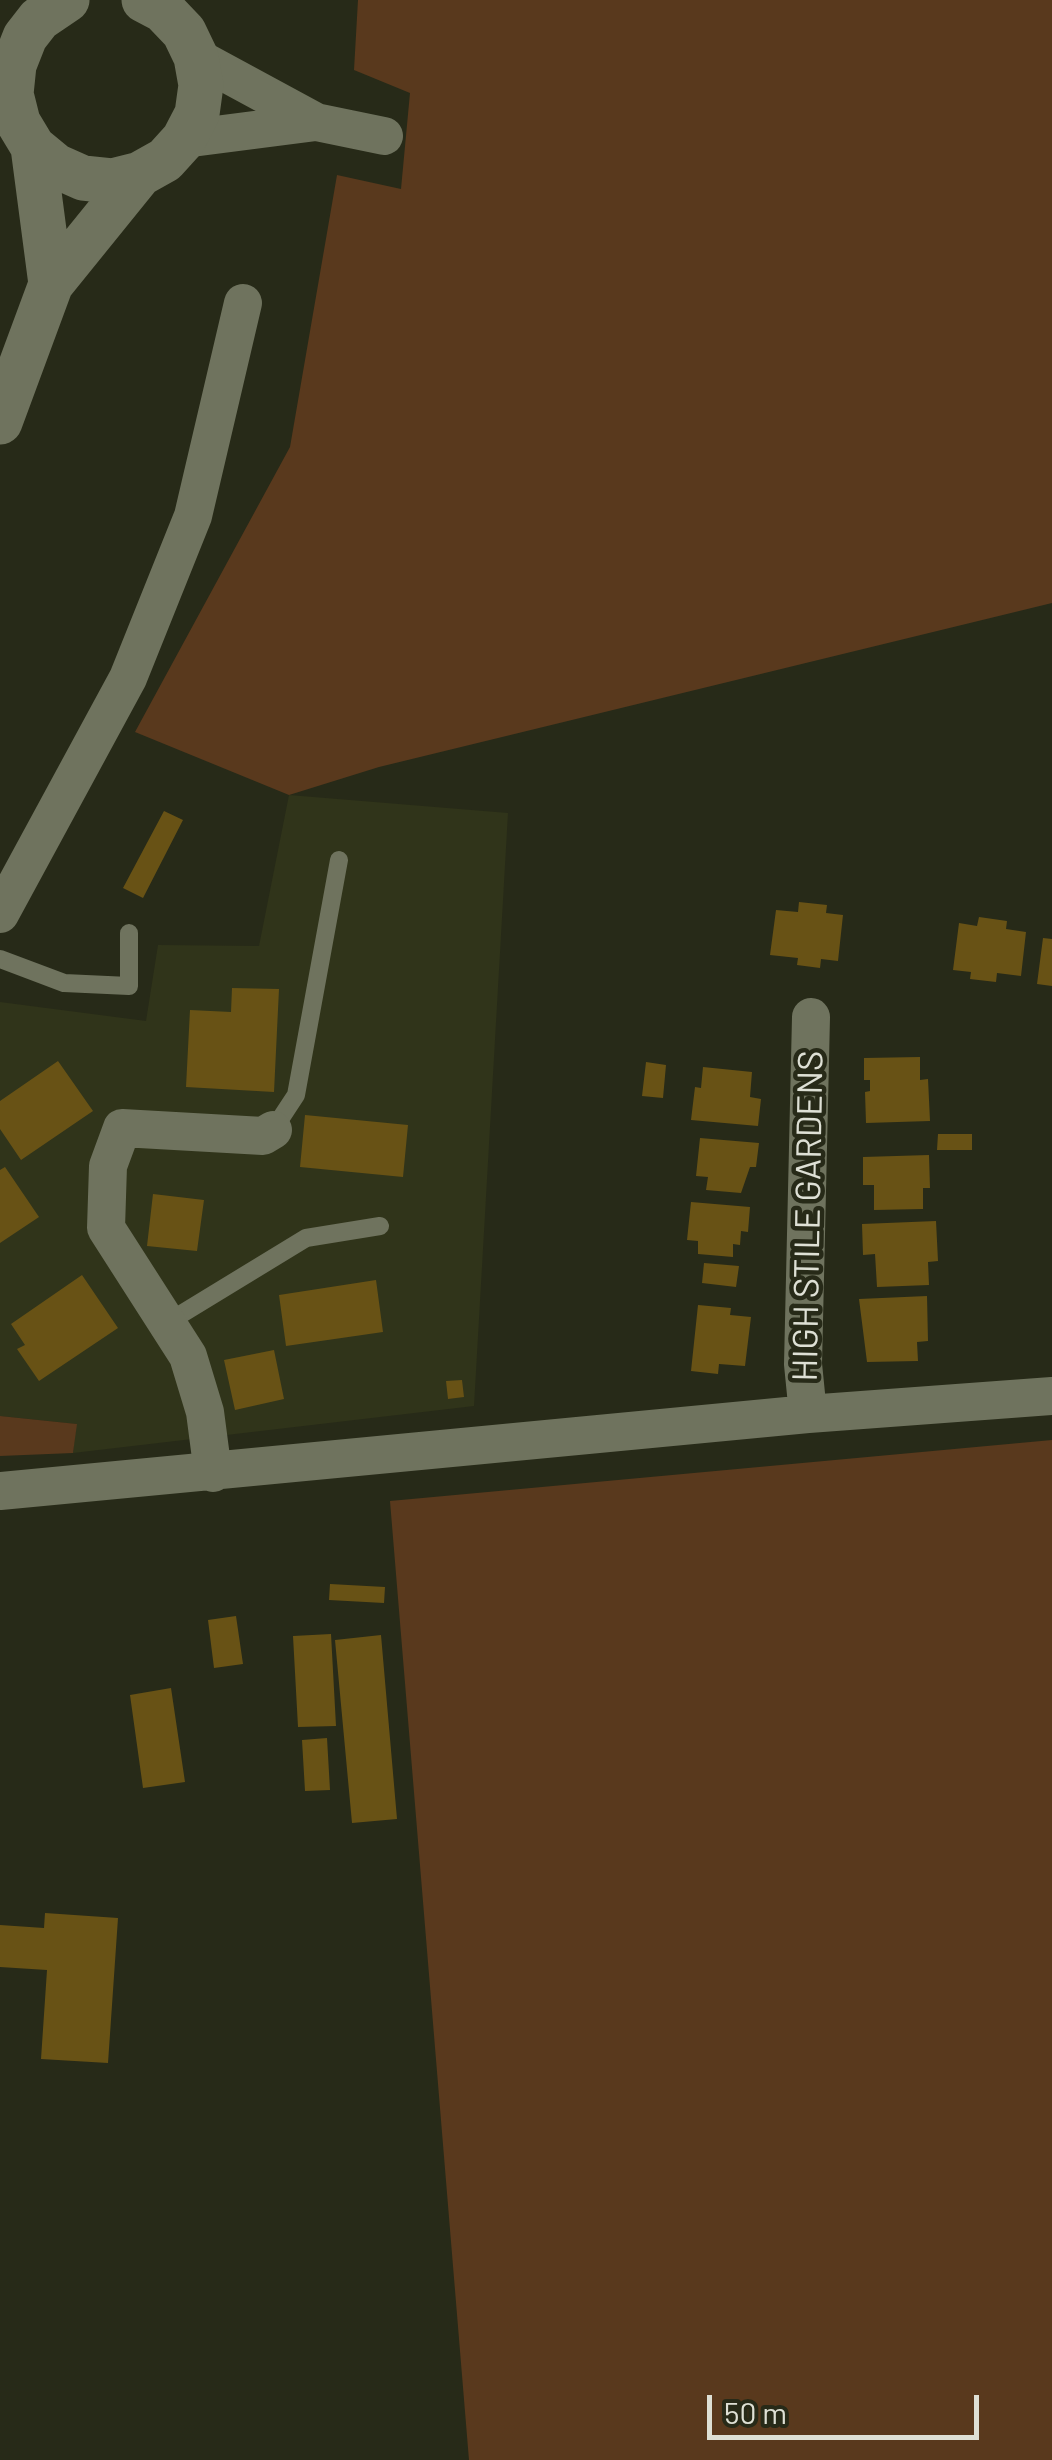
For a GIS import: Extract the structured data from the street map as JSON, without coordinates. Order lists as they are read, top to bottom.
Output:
{
  "streets": {
    "street": ["HIGH STILE GARDENS"]
  },
  "scale_bar": "50 m"
}
